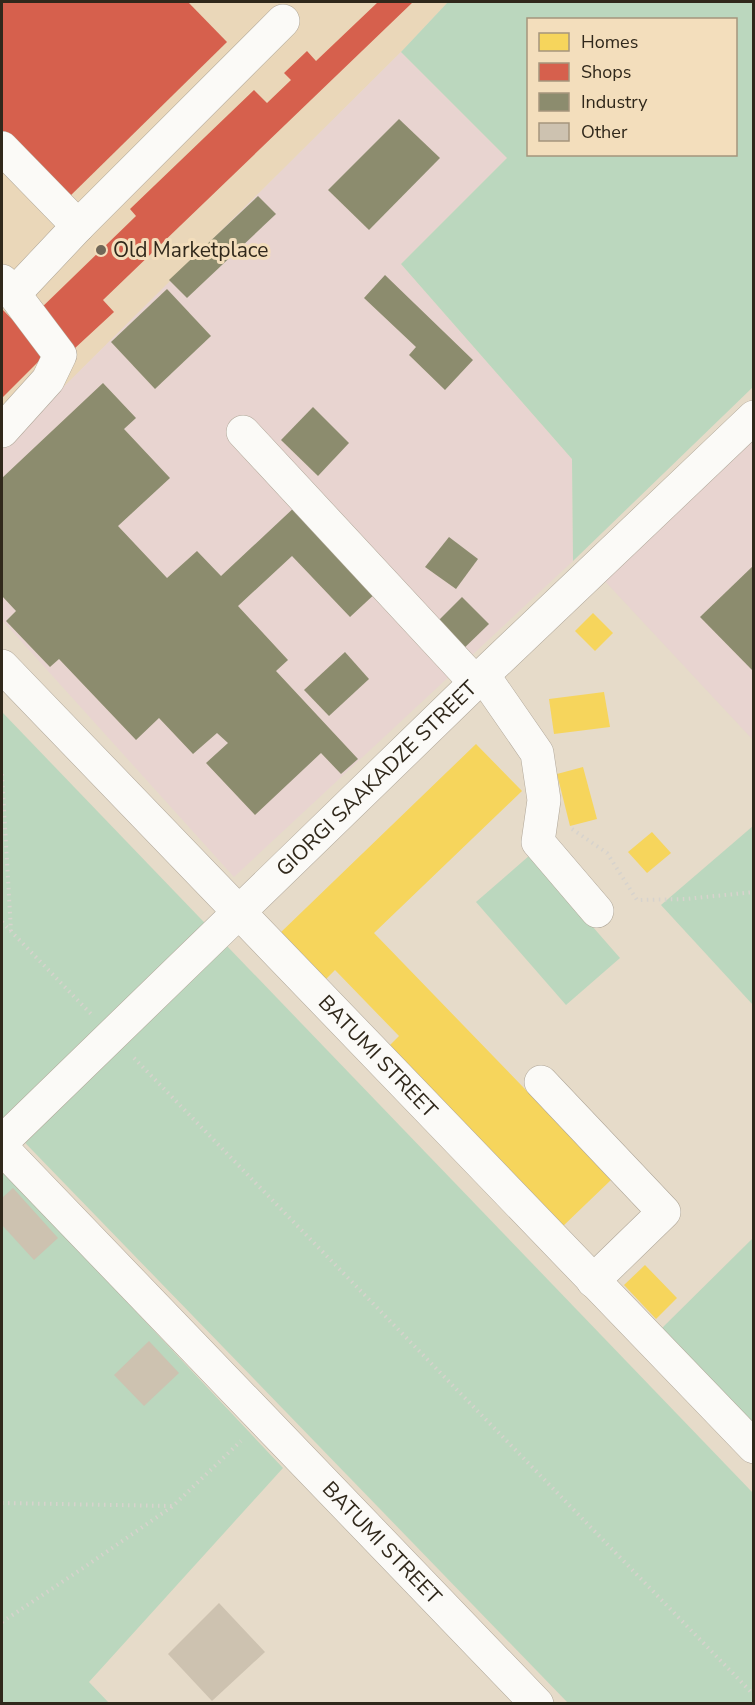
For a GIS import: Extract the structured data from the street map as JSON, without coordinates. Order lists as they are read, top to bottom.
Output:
{
  "streets": {
    "street": ["GIORGI SAAKADZE STREET", "BATUMI STREET"]
  },
  "crossings": [
    ["GIORGI SAAKADZE STREET", "BATUMI STREET"]
  ],
  "places": ["Old Marketplace"],
  "legend": [
    "Homes",
    "Shops",
    "Industry",
    "Other"
  ]
}
